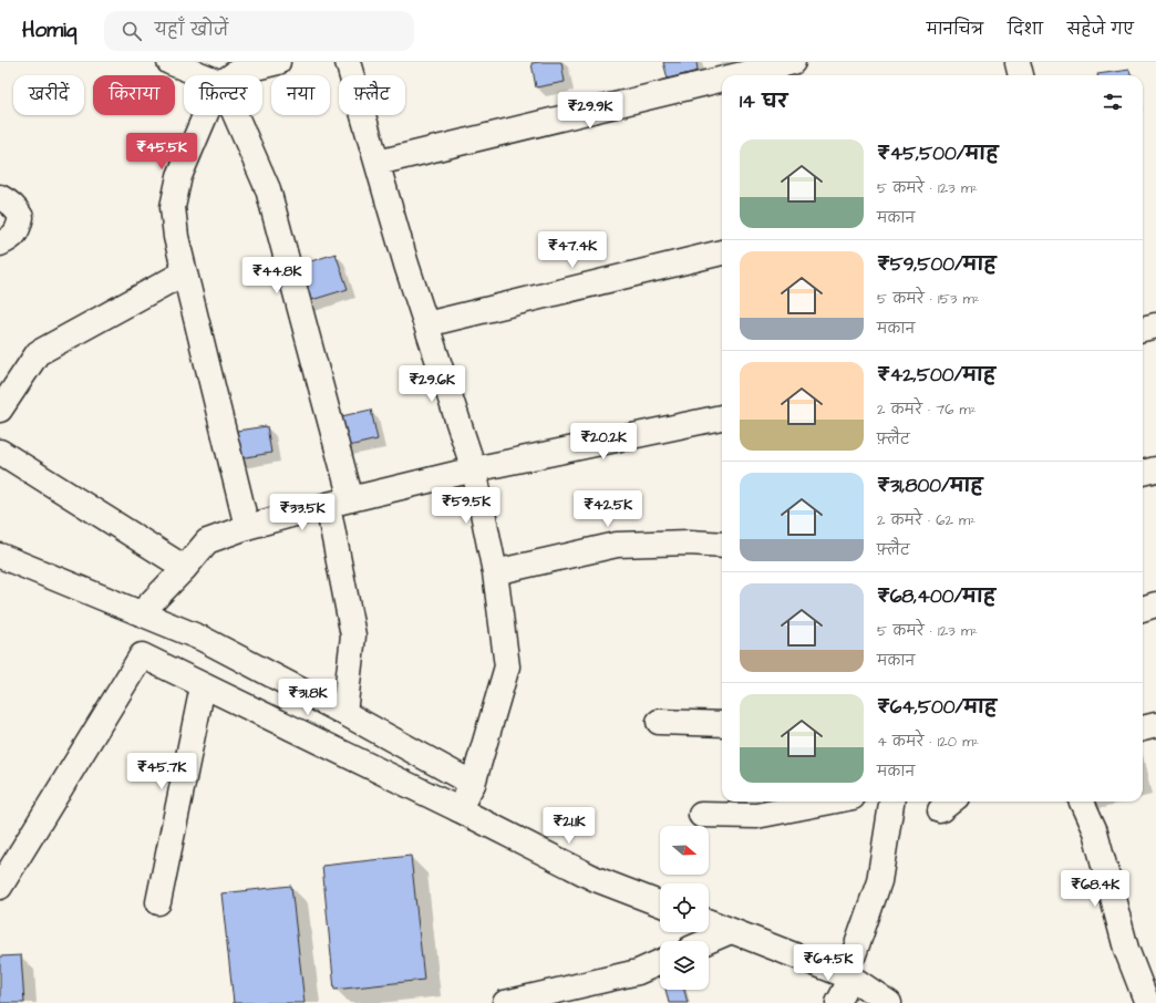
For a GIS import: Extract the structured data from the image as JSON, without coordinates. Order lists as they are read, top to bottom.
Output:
{
  "north": "right",
  "page": {
    "header": "Homiq",
    "search": "यहाँ खोजें",
    "nav": ["मानचित्र", "दिशा", "सहेजे गए"],
    "chip": [
      "खरीदें",
      "किराया",
      "फ़िल्टर",
      "नया",
      "फ़्लैट"
    ],
    "heading": "14 घर",
    "price": [
      "₹29.9K",
      "₹45.5K",
      "₹47.4K",
      "₹44.8K",
      "₹29.6K",
      "₹20.2K",
      "₹59.5K",
      "₹42.5K",
      "₹33.5K",
      "₹31.8K",
      "₹45.7K",
      "₹21.1K",
      "₹68.4K",
      "₹64.5K"
    ],
    "list": [
      {
        "name": "₹45,500/माह",
        "note": "5 कमरे · 123 m² · मकान"
      },
      {
        "name": "₹59,500/माह",
        "note": "5 कमरे · 153 m² · मकान"
      },
      {
        "name": "₹42,500/माह",
        "note": "2 कमरे · 76 m² · फ़्लैट"
      },
      {
        "name": "₹31,800/माह",
        "note": "2 कमरे · 62 m² · फ़्लैट"
      },
      {
        "name": "₹68,400/माह",
        "note": "5 कमरे · 123 m² · मकान"
      },
      {
        "name": "₹64,500/माह",
        "note": "4 कमरे · 120 m² · मकान"
      }
    ]
  }
}
